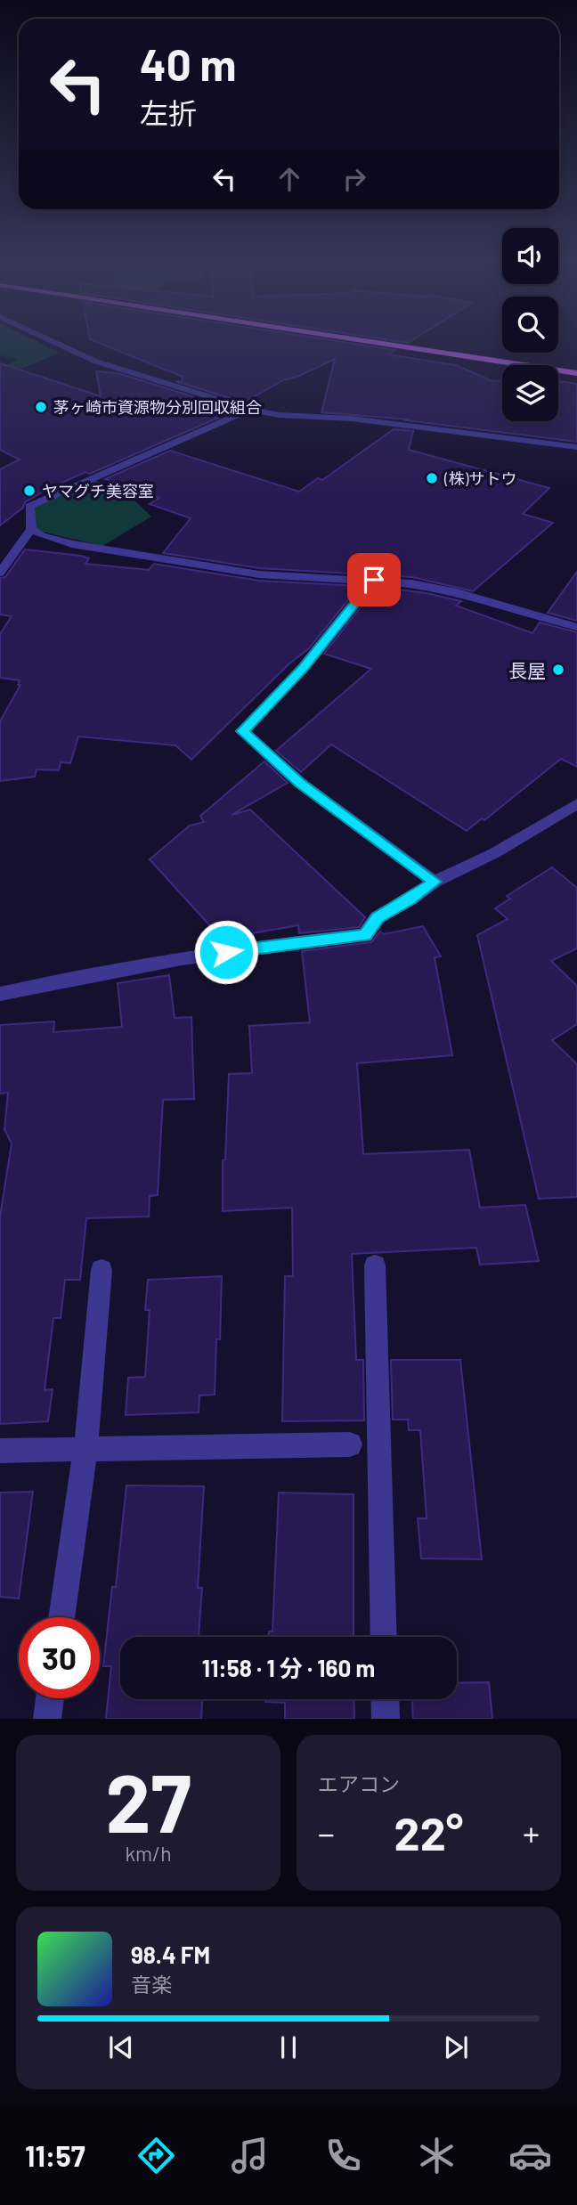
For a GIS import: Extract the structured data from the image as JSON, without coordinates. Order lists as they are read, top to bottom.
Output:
{
  "places": [
    "茅ヶ崎市資源物分別回収組合",
    "(株)サトウ",
    "ヤマグチ美容室",
    "長屋"
  ],
  "page": {
    "turn": ["40 m", "左折"],
    "limit": "30",
    "trip": "11:58 · 1 分 · 160 m",
    "tile": [
      ["27", "km/h"],
      "エアコン"
    ],
    "heat": ["−", "22°", "+"],
    "song": ["98.4 FM", "音楽"],
    "tabs": "11:57"
  }
}
